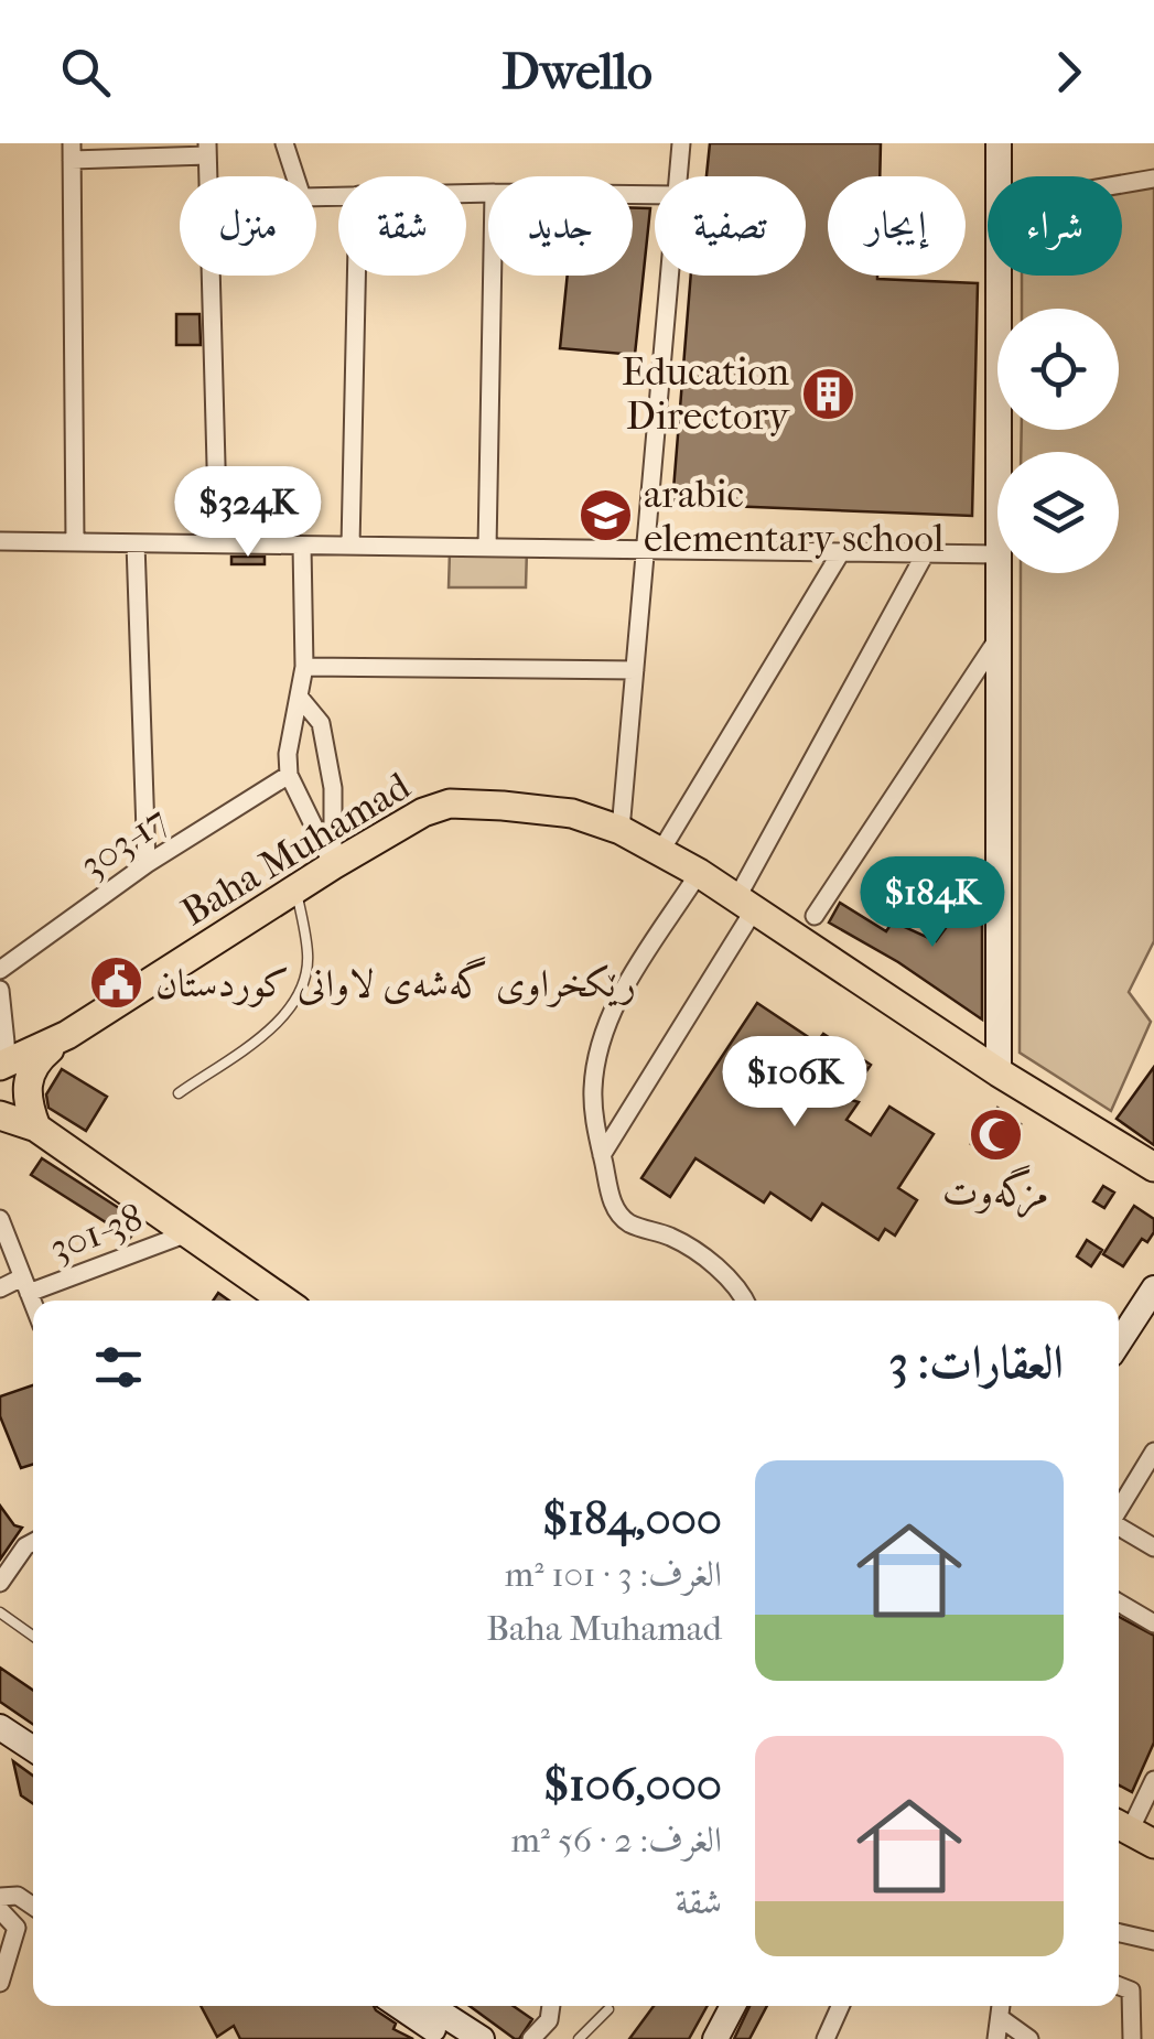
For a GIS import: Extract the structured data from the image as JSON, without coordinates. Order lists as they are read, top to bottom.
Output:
{
  "streets": {
    "main road": ["Baha Muhamad"],
    "street": ["303-17", "301-38"]
  },
  "places": {
    "building": ["Education Directory"],
    "school or university": ["arabic elementary school"],
    "public building": ["رێكخراوی گه‌شه‌ی لاوانی كوردستان"],
    "mosque": ["مزگه‌وت"]
  },
  "page": {
    "header": "Dwello",
    "chip": [
      "شراء",
      "إيجار",
      "تصفية",
      "جديد",
      "شقة",
      "منزل"
    ],
    "price": ["$324K", "$184K", "$106K"],
    "heading": "العقارات: 3",
    "list": [
      {
        "name": "$184,000",
        "note": "الغرف: 3 · 101 m² · Baha Muhamad"
      },
      {
        "name": "$106,000",
        "note": "الغرف: 2 · 56 m² · شقة"
      }
    ]
  }
}
